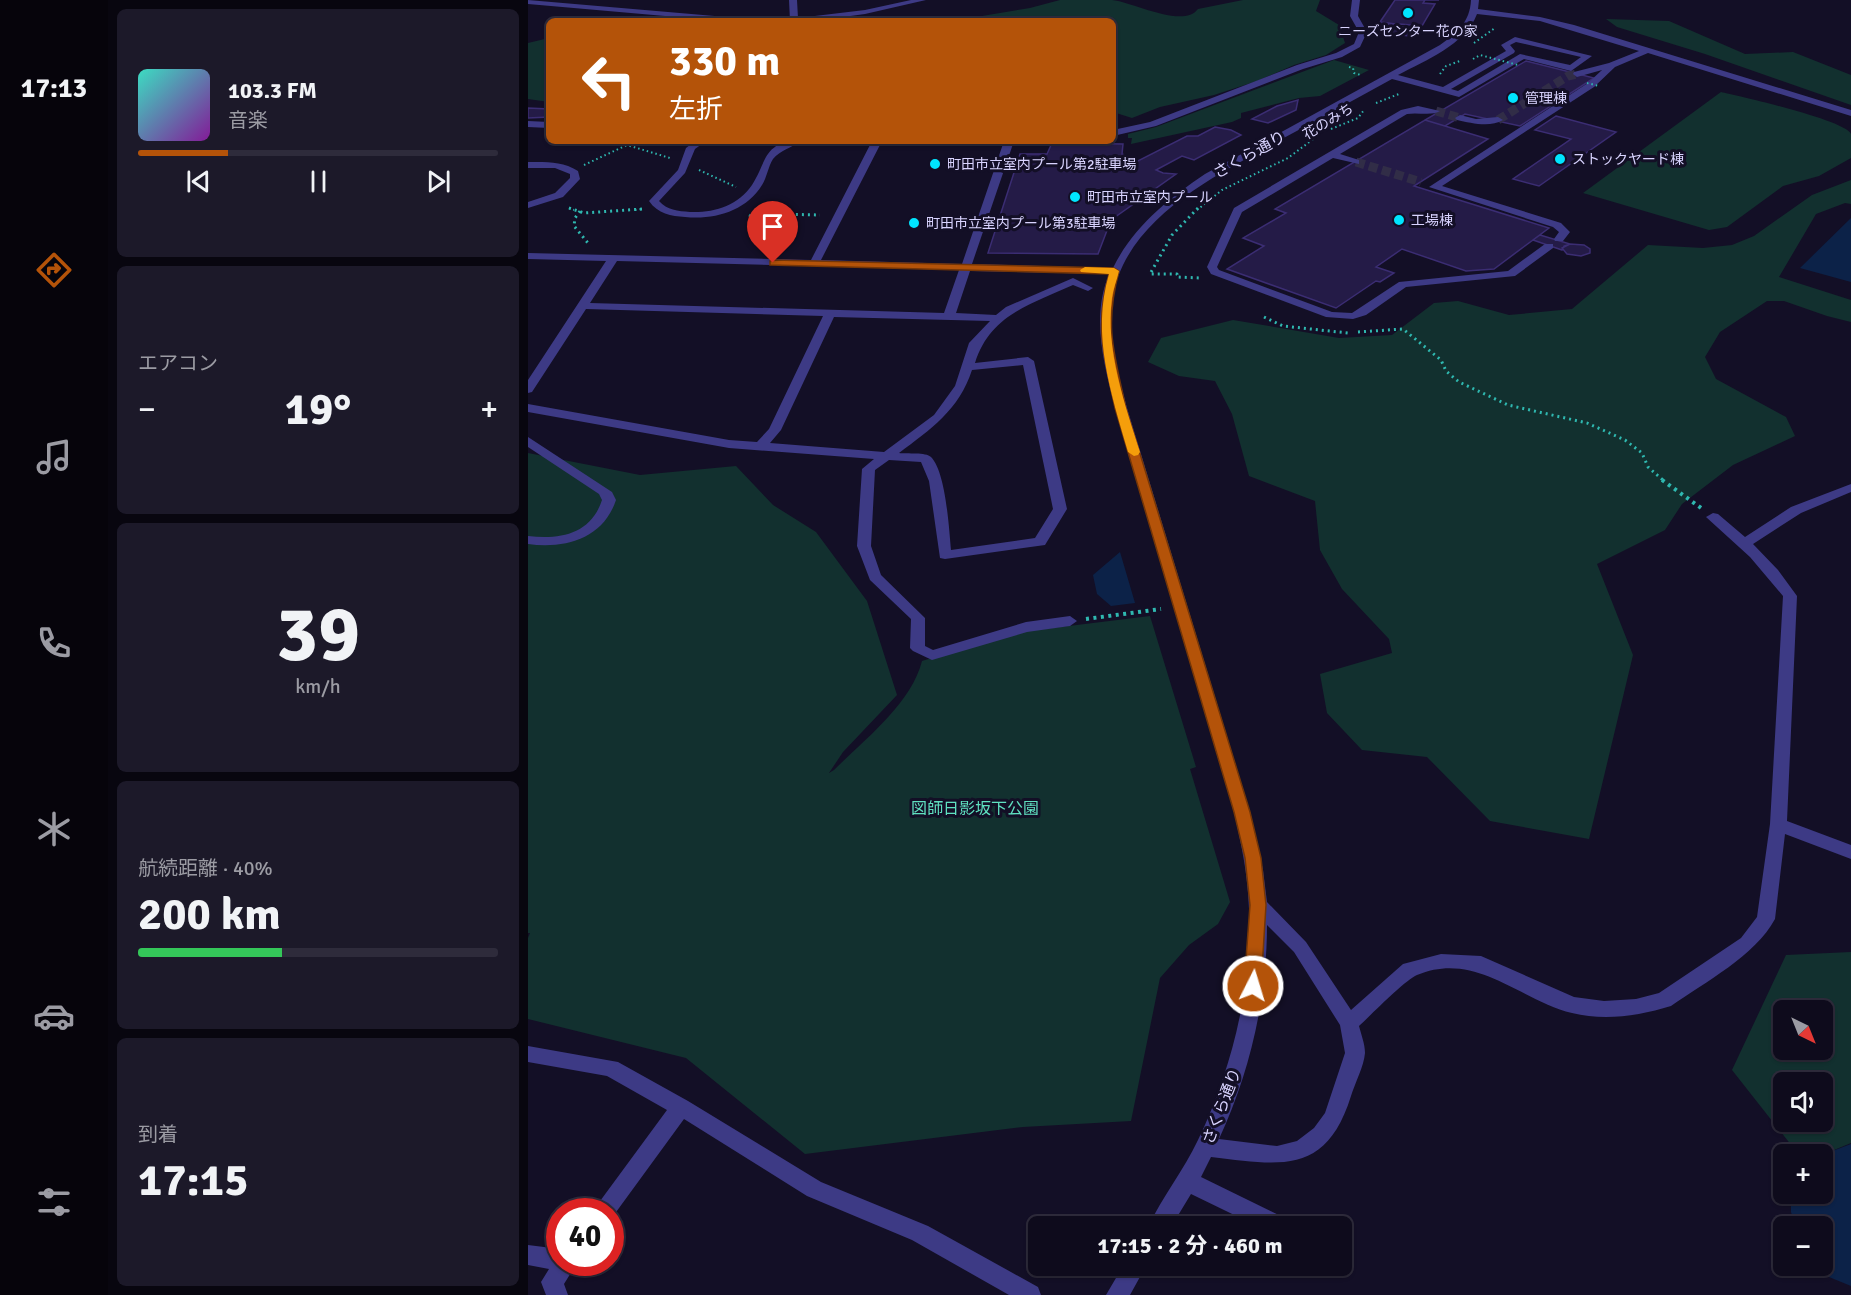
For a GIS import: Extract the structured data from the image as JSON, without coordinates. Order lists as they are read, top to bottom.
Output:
{
  "streets": {
    "street": ["さくら通り"],
    "path": ["花のみち"]
  },
  "crossings": [
    ["花のみち", "さくら通り"]
  ],
  "parks": ["図師日影坂下公園"],
  "places": [
    "ニーズセンター花の家",
    "管理棟",
    "ストックヤード棟",
    "町田市立室内プール第2駐車場",
    "町田市立室内プール",
    "工場棟",
    "町田市立室内プール第3駐車場"
  ],
  "north": "bottom right",
  "page": {
    "tabs": "17:13",
    "turn": ["330 m", "左折"],
    "song": ["103.3 FM", "音楽"],
    "tile": [
      "エアコン",
      ["39", "km/h"],
      ["航続距離 · 40%", "200 km"],
      ["到着", "17:15"]
    ],
    "heat": ["−", "19°", "+"],
    "map_buttons": ["+", "−"],
    "limit": "40",
    "trip": "17:15 · 2 分 · 460 m"
  }
}
